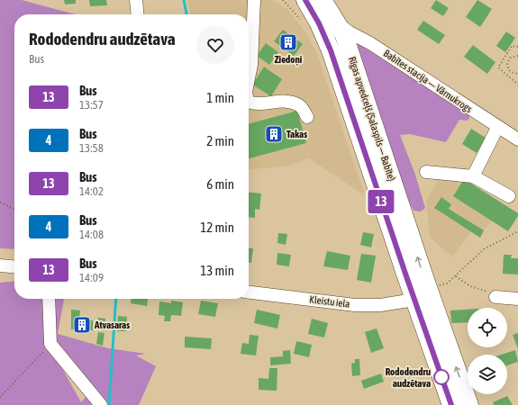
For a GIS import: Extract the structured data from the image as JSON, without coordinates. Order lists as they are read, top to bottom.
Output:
{
  "streets": {
    "highway": ["Rīgas apvedceļš (Salaspils — Babīte)"],
    "street": ["Babītes stacija — Vārnukrogs", "Kleistu iela"]
  },
  "crossings": [
    ["Babītes stacija — Vārnukrogs", "Rīgas apvedceļš (Salaspils — Babīte)"],
    ["Rīgas apvedceļš (Salaspils — Babīte)", "Kleistu iela"]
  ],
  "places": {
    "building": ["Ziedoņi", "Takas", "Atvasaras"],
    "other": ["Rododendru audzētava"]
  },
  "lines": ["bus line 13"],
  "page": {
    "on_map": "13",
    "heading": ["Rododendru audzētava", "Bus"],
    "list": [
      {
        "mark": "13",
        "name": "Bus",
        "note": "13:57",
        "value": "1 min"
      },
      {
        "mark": "4",
        "name": "Bus",
        "note": "13:58",
        "value": "2 min"
      },
      {
        "mark": "13",
        "name": "Bus",
        "note": "14:02",
        "value": "6 min"
      },
      {
        "mark": "4",
        "name": "Bus",
        "note": "14:08",
        "value": "12 min"
      },
      {
        "mark": "13",
        "name": "Bus",
        "note": "14:09",
        "value": "13 min"
      }
    ]
  }
}
